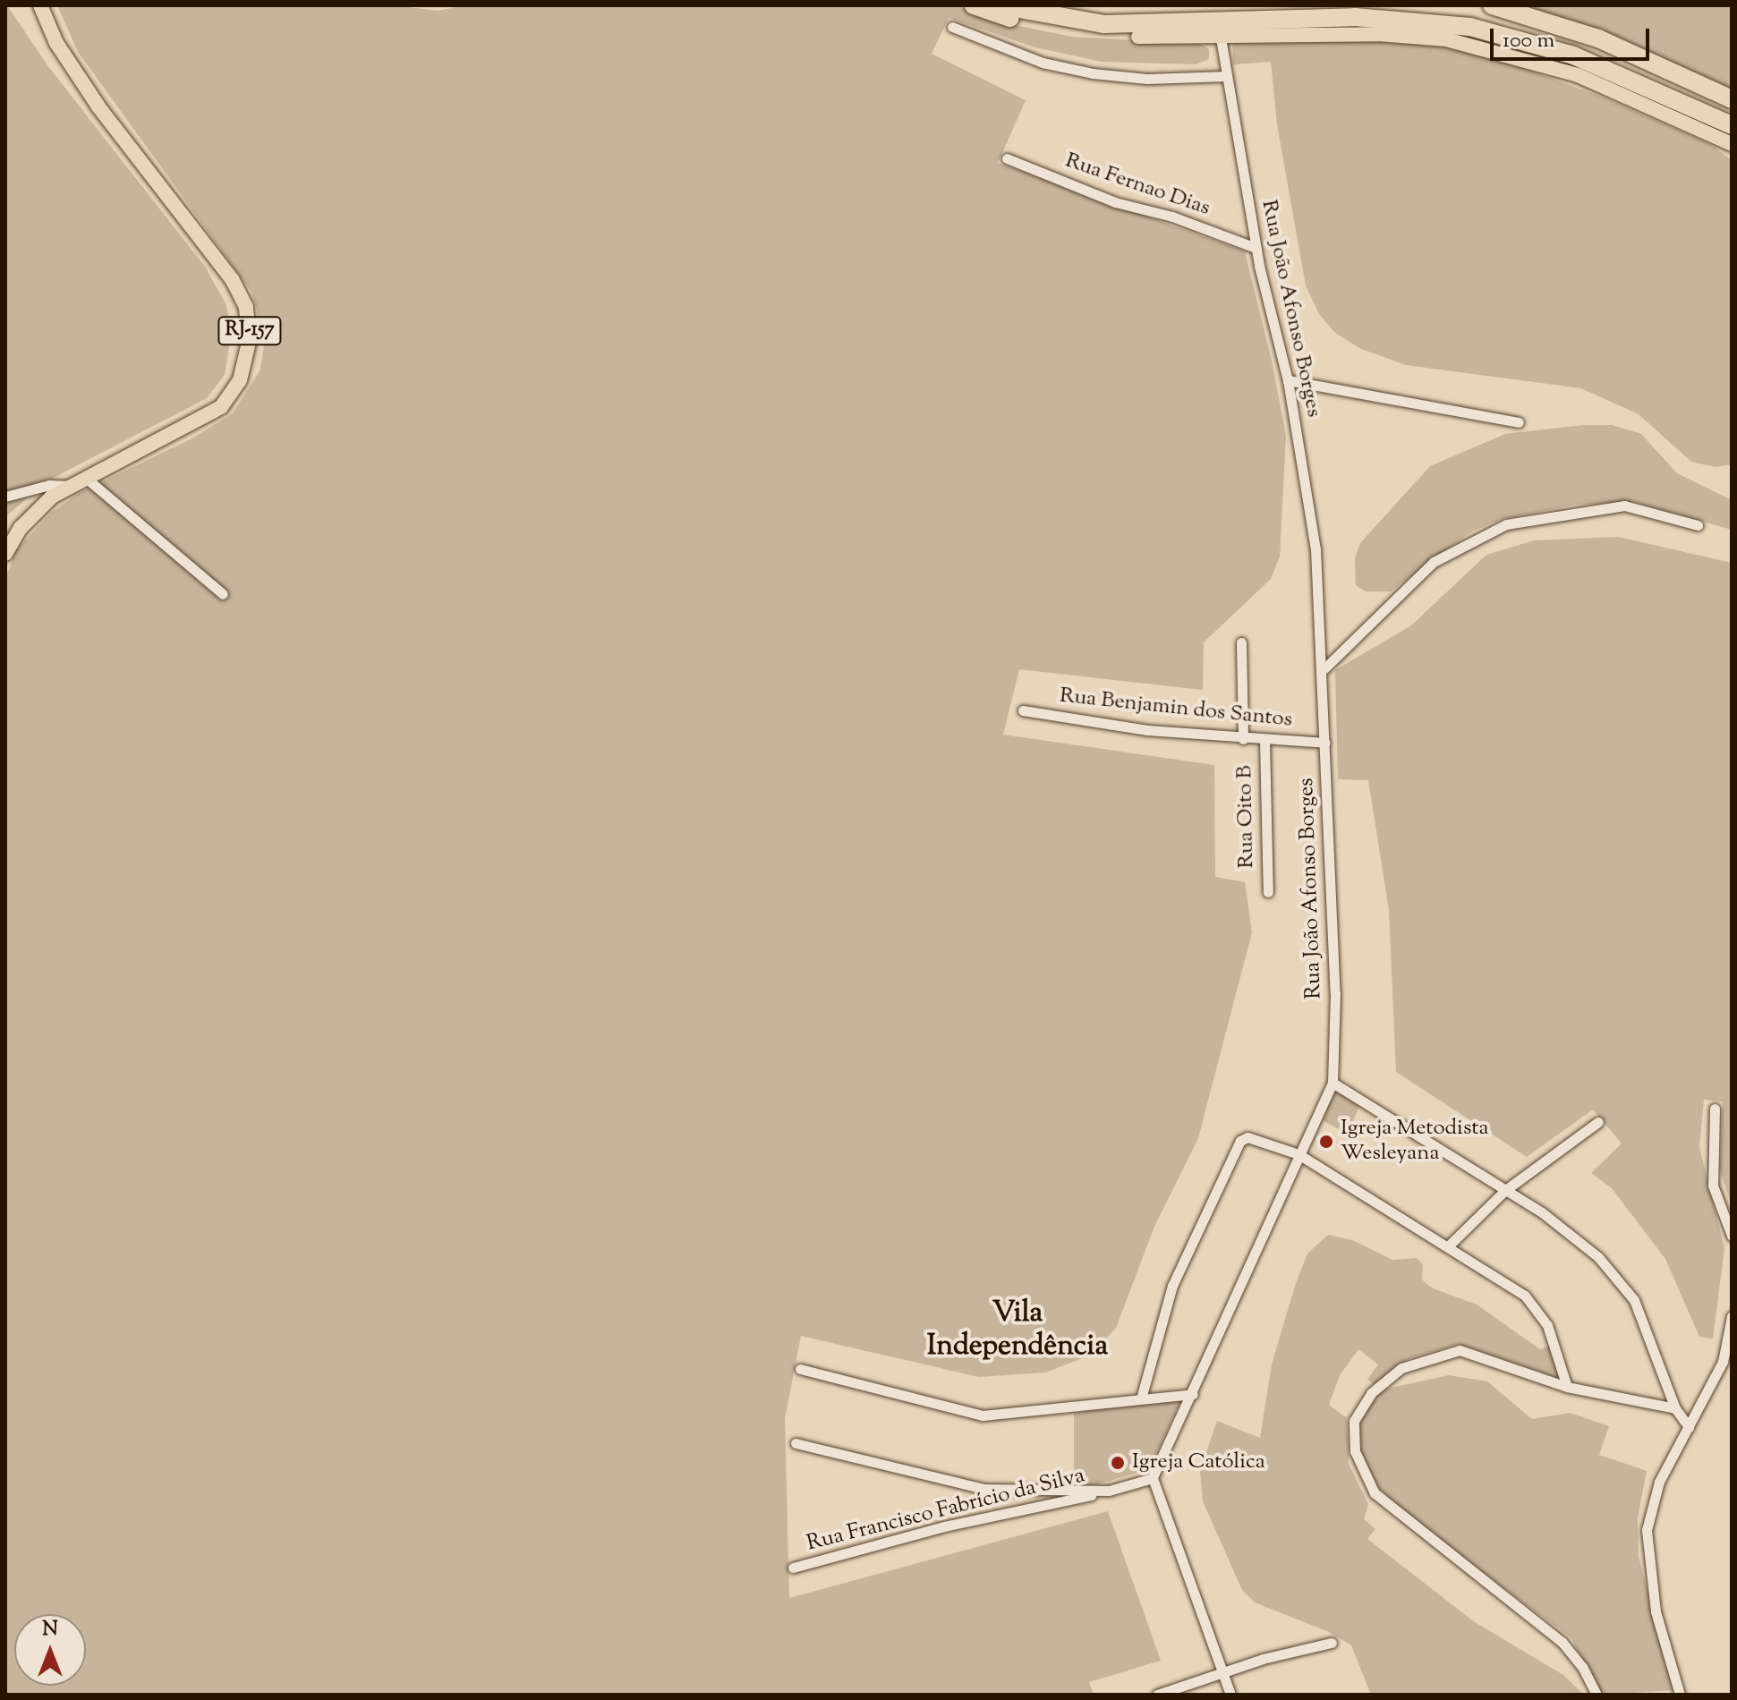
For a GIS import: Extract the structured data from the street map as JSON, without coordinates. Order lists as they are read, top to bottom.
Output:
{
  "streets": {
    "main road": ["RJ-157"],
    "street": [
      "Rua Fernao Dias",
      "Rua João Afonso Borges",
      "Rua Benjamin dos Santos",
      "Rua Oito B",
      "Rua Francisco Fabrício da Silva"
    ]
  },
  "crossings": [
    ["Rua Fernao Dias", "Rua João Afonso Borges"],
    ["Rua João Afonso Borges", "Rua Benjamin dos Santos"],
    ["Rua Benjamin dos Santos", "Rua Oito B"]
  ],
  "districts": ["Vila Independência"],
  "places": ["Igreja Metodista Wesleyana", "Igreja Católica"],
  "scale_bar": "100 m",
  "north": "top"
}
